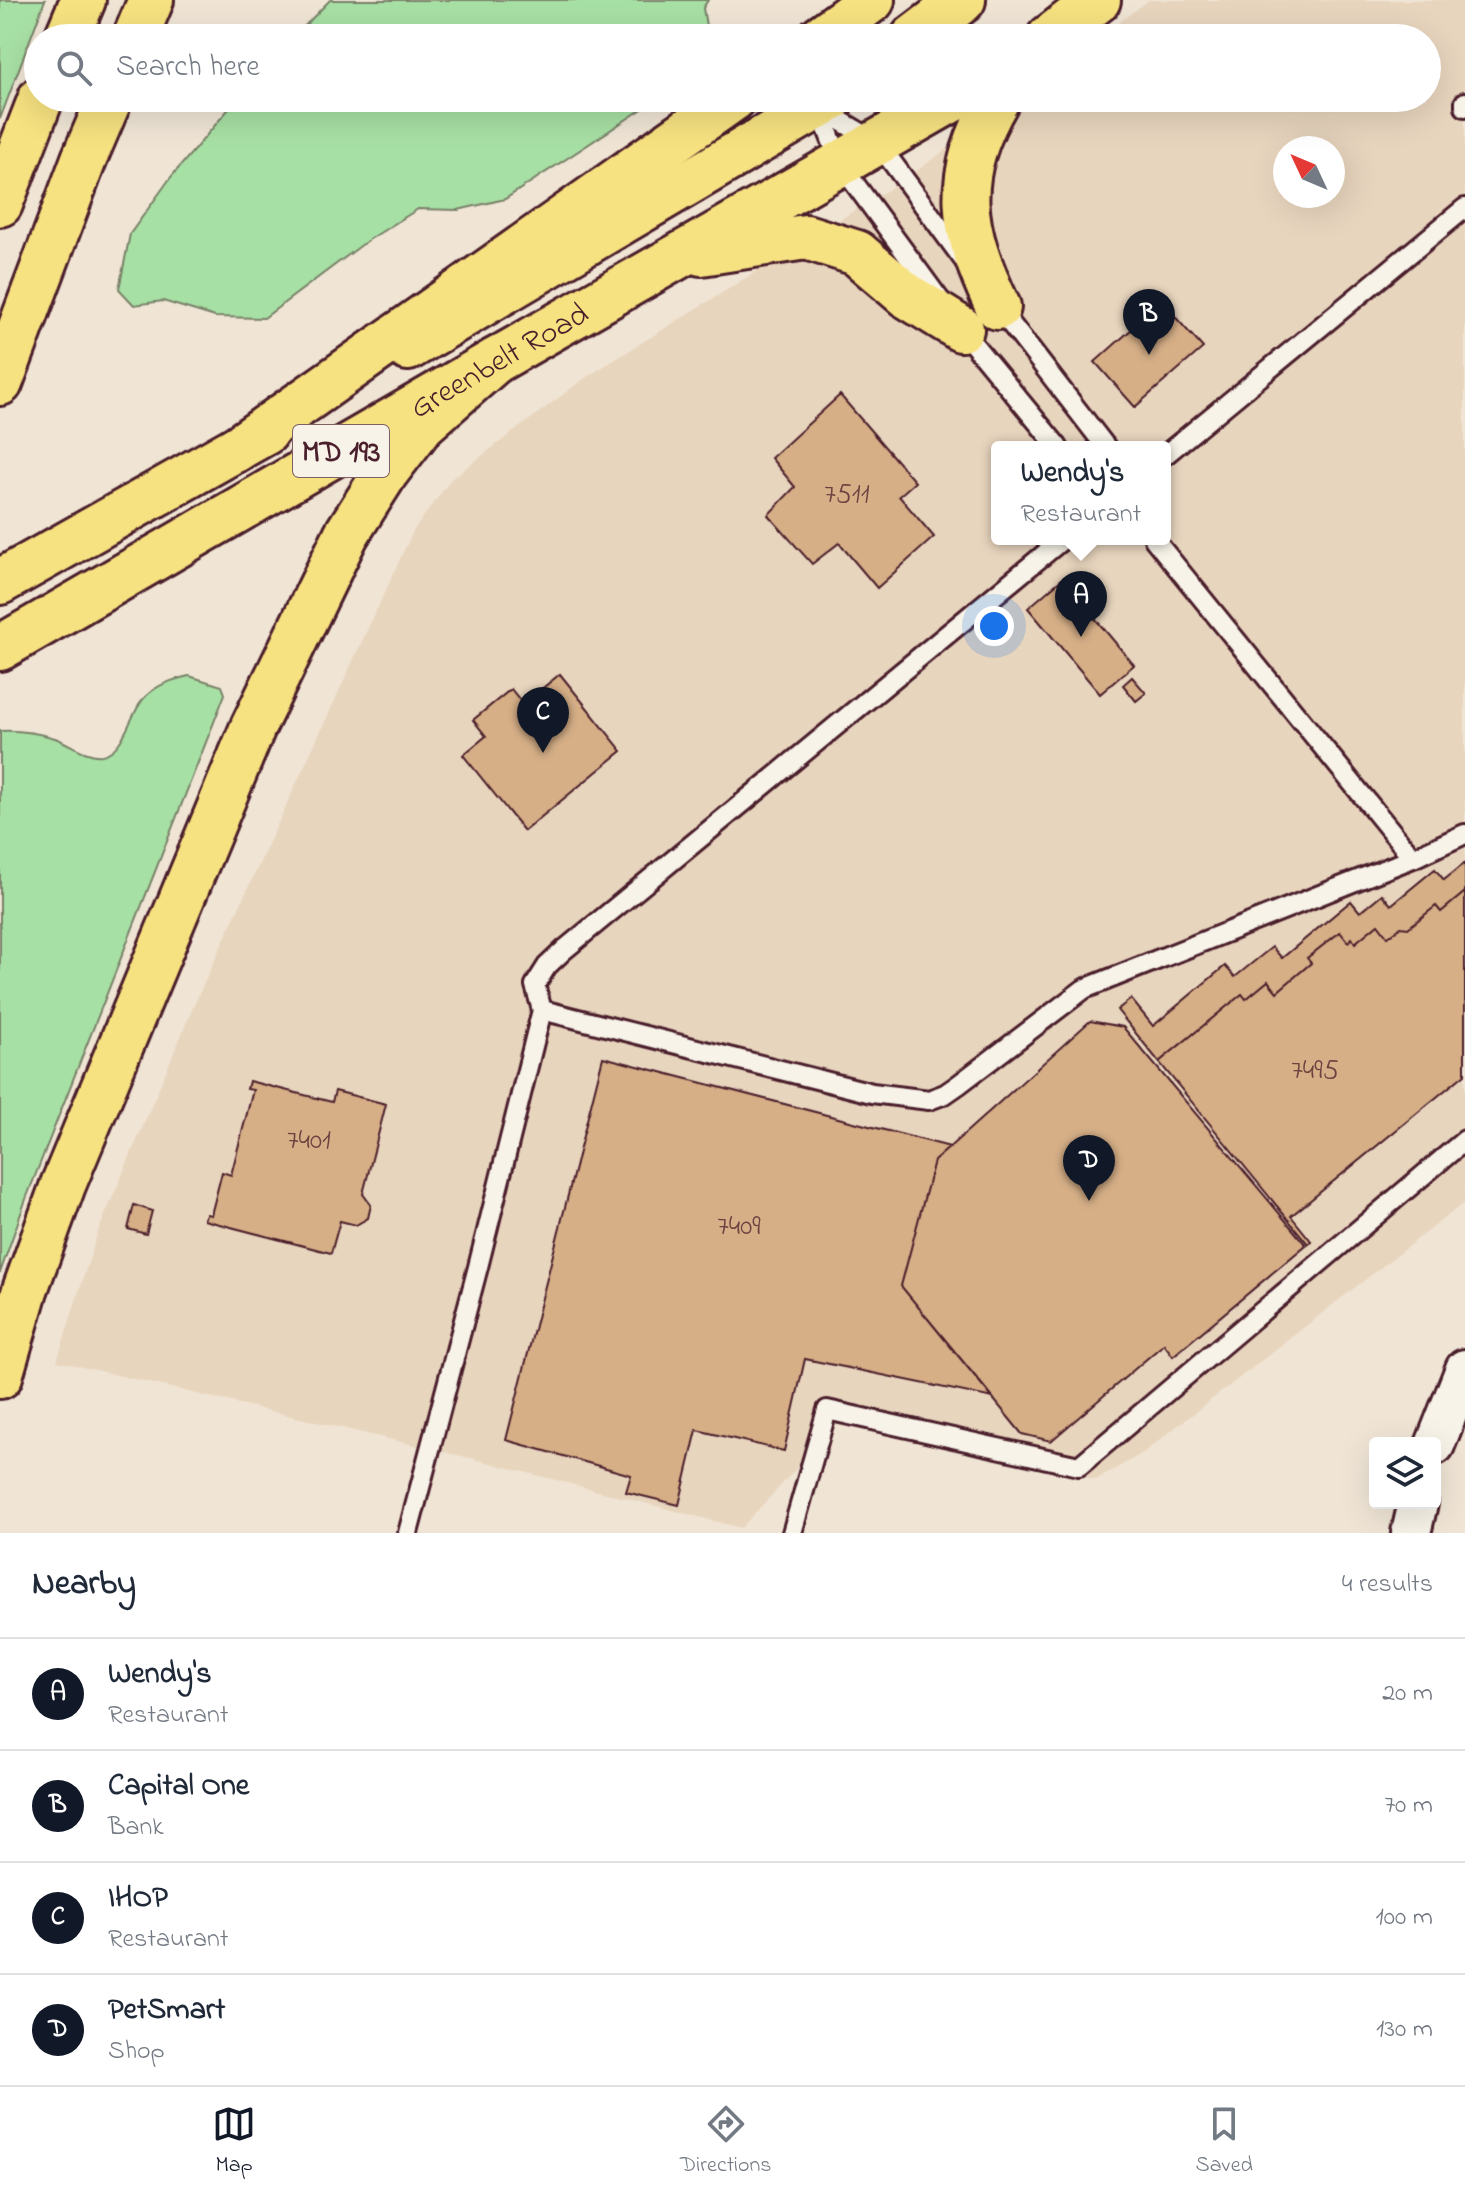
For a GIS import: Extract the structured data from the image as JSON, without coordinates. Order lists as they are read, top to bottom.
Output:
{
  "streets": {
    "main road": ["Greenbelt Road", "MD 193"]
  },
  "house_numbers": [
    "7511",
    "7495",
    "7401",
    "7409"
  ],
  "north": "top left",
  "page": {
    "search": "Search here",
    "pins": [
      "B",
      "A",
      "C",
      "D"
    ],
    "popup": ["Wendy's", "Restaurant"],
    "heading": ["Nearby", "4 results"],
    "list": [
      {
        "mark": "A",
        "name": "Wendy's",
        "note": "Restaurant",
        "value": "20 m"
      },
      {
        "mark": "B",
        "name": "Capital One",
        "note": "Bank",
        "value": "70 m"
      },
      {
        "mark": "C",
        "name": "IHOP",
        "note": "Restaurant",
        "value": "100 m"
      },
      {
        "mark": "D",
        "name": "PetSmart",
        "note": "Shop",
        "value": "130 m"
      }
    ],
    "nav": ["Map", "Directions", "Saved"]
  }
}
